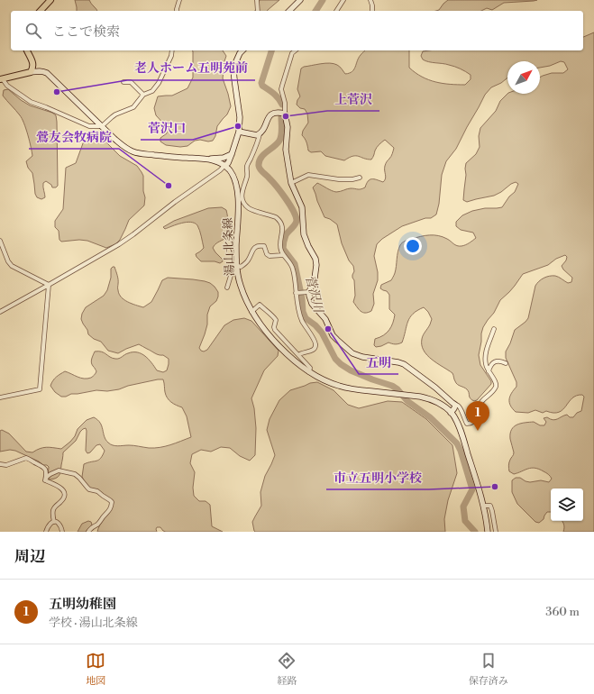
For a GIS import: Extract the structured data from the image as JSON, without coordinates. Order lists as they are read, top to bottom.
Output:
{
  "streets": {
    "main road": ["湯山北条線"]
  },
  "water": ["菅沢川"],
  "places": [
    "老人ホーム五明苑前",
    "上菅沢",
    "菅沢口",
    "鶯友会牧病院",
    "五明",
    "市立五明小学校"
  ],
  "north": "top right",
  "page": {
    "search": "ここで検索",
    "pins": "1",
    "heading": "周辺",
    "list": [
      {
        "mark": "1",
        "name": "五明幼稚園",
        "note": "学校 · 湯山北条線",
        "value": "360 m"
      }
    ],
    "nav": ["地図", "経路", "保存済み"]
  }
}
